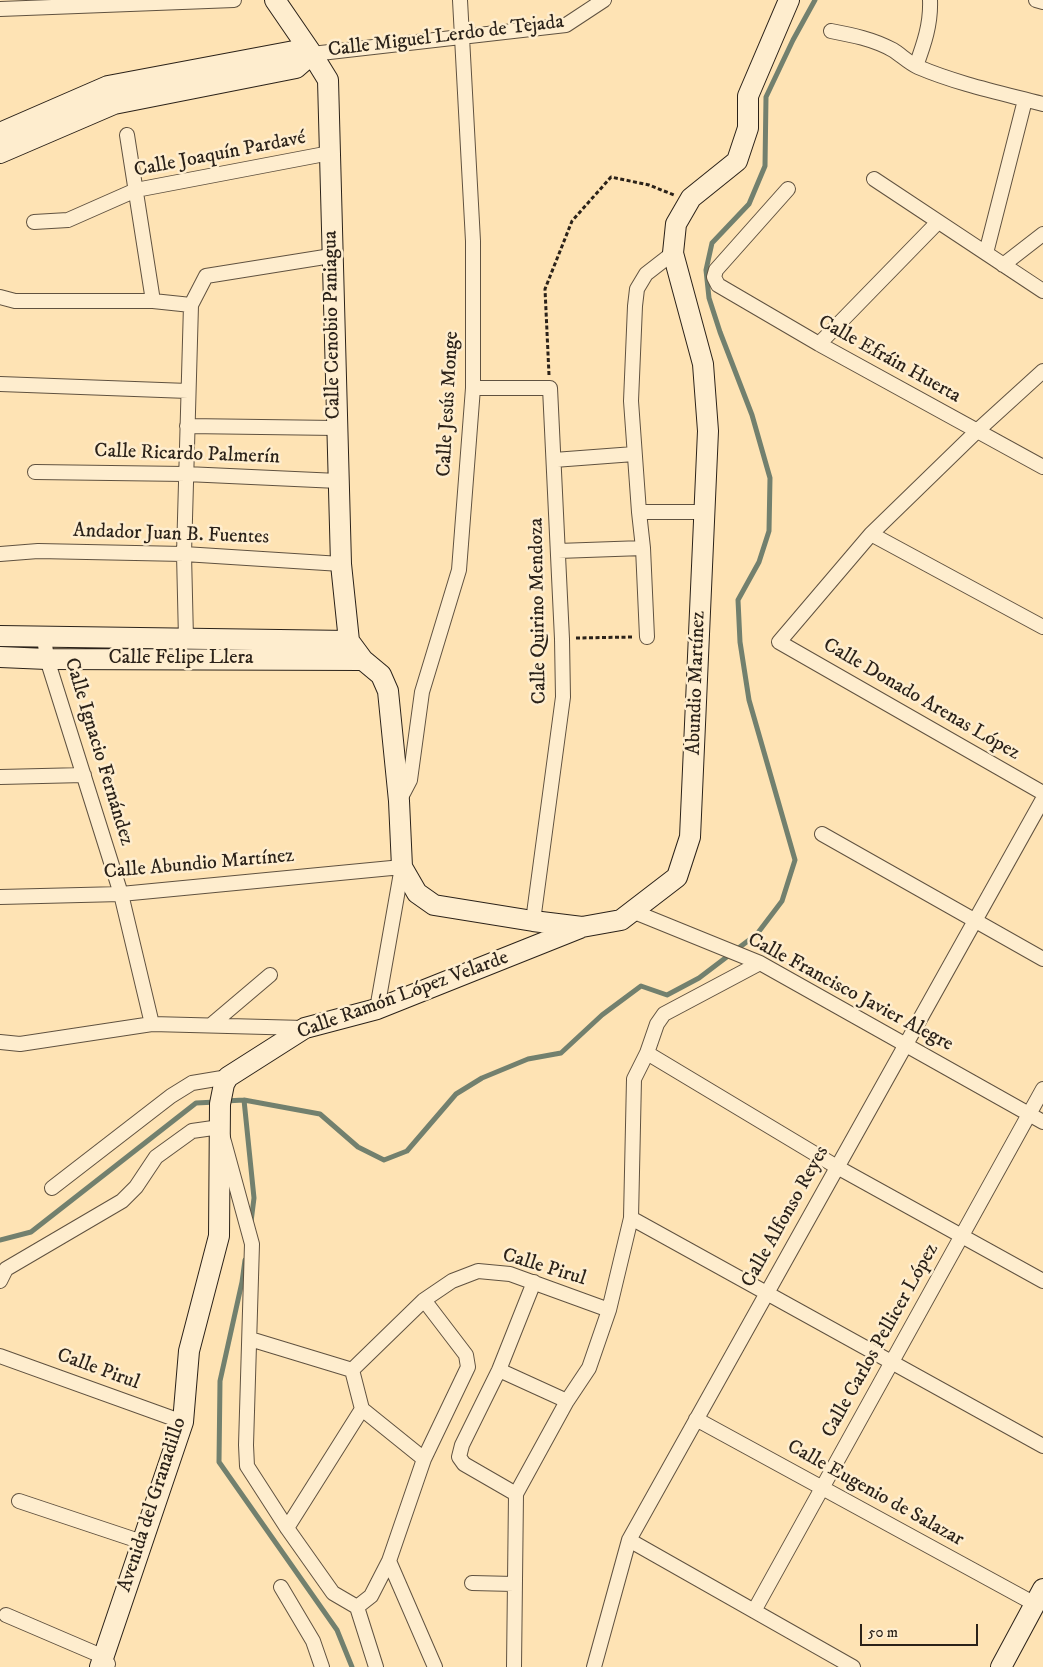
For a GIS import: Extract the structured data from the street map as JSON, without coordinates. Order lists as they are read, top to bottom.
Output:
{
  "streets": {
    "street": [
      "Calle Miguel Lerdo de Tejada",
      "Calle Joaquín Pardavé",
      "Calle Cenobio Paniagua",
      "Calle Efráin Huerta",
      "Calle Jesús Monge",
      "Calle Ricardo Palmerín",
      "Andador Juan B. Fuentes",
      "Calle Quirino Mendoza",
      "Calle Felipe Llera",
      "Abundio Martínez",
      "Calle Donado Arenas López",
      "Calle Ignacio Fernández",
      "Calle Abundio Martínez",
      "Calle Francisco Javier Alegre",
      "Calle Ramón López Velarde",
      "Calle Alfonso Reyes",
      "Calle Pirul",
      "Calle Carlos Pellicer López",
      "Calle Eugenio de Salazar",
      "Avenida del Granadillo"
    ]
  },
  "crossings": [
    ["Calle Miguel Lerdo de Tejada", "Calle Cenobio Paniagua"],
    ["Calle Miguel Lerdo de Tejada", "Calle Jesús Monge"],
    ["Calle Joaquín Pardavé", "Calle Cenobio Paniagua"],
    ["Calle Cenobio Paniagua", "Calle Ricardo Palmerín"],
    ["Calle Cenobio Paniagua", "Andador Juan B. Fuentes"],
    ["Calle Cenobio Paniagua", "Calle Felipe Llera"],
    ["Calle Cenobio Paniagua", "Abundio Martínez"],
    ["Calle Jesús Monge", "Abundio Martínez"],
    ["Calle Quirino Mendoza", "Abundio Martínez"],
    ["Calle Felipe Llera", "Abundio Martínez"],
    ["Calle Felipe Llera", "Calle Ignacio Fernández"],
    ["Abundio Martínez", "Calle Abundio Martínez"],
    ["Abundio Martínez", "Calle Francisco Javier Alegre"],
    ["Abundio Martínez", "Calle Ramón López Velarde"],
    ["Calle Ignacio Fernández", "Calle Abundio Martínez"],
    ["Calle Francisco Javier Alegre", "Calle Alfonso Reyes"],
    ["Calle Francisco Javier Alegre", "Calle Carlos Pellicer López"],
    ["Calle Ramón López Velarde", "Avenida del Granadillo"],
    ["Calle Alfonso Reyes", "Calle Eugenio de Salazar"],
    ["Calle Pirul", "Avenida del Granadillo"],
    ["Calle Carlos Pellicer López", "Calle Eugenio de Salazar"]
  ],
  "scale_bar": "50 m"
}
